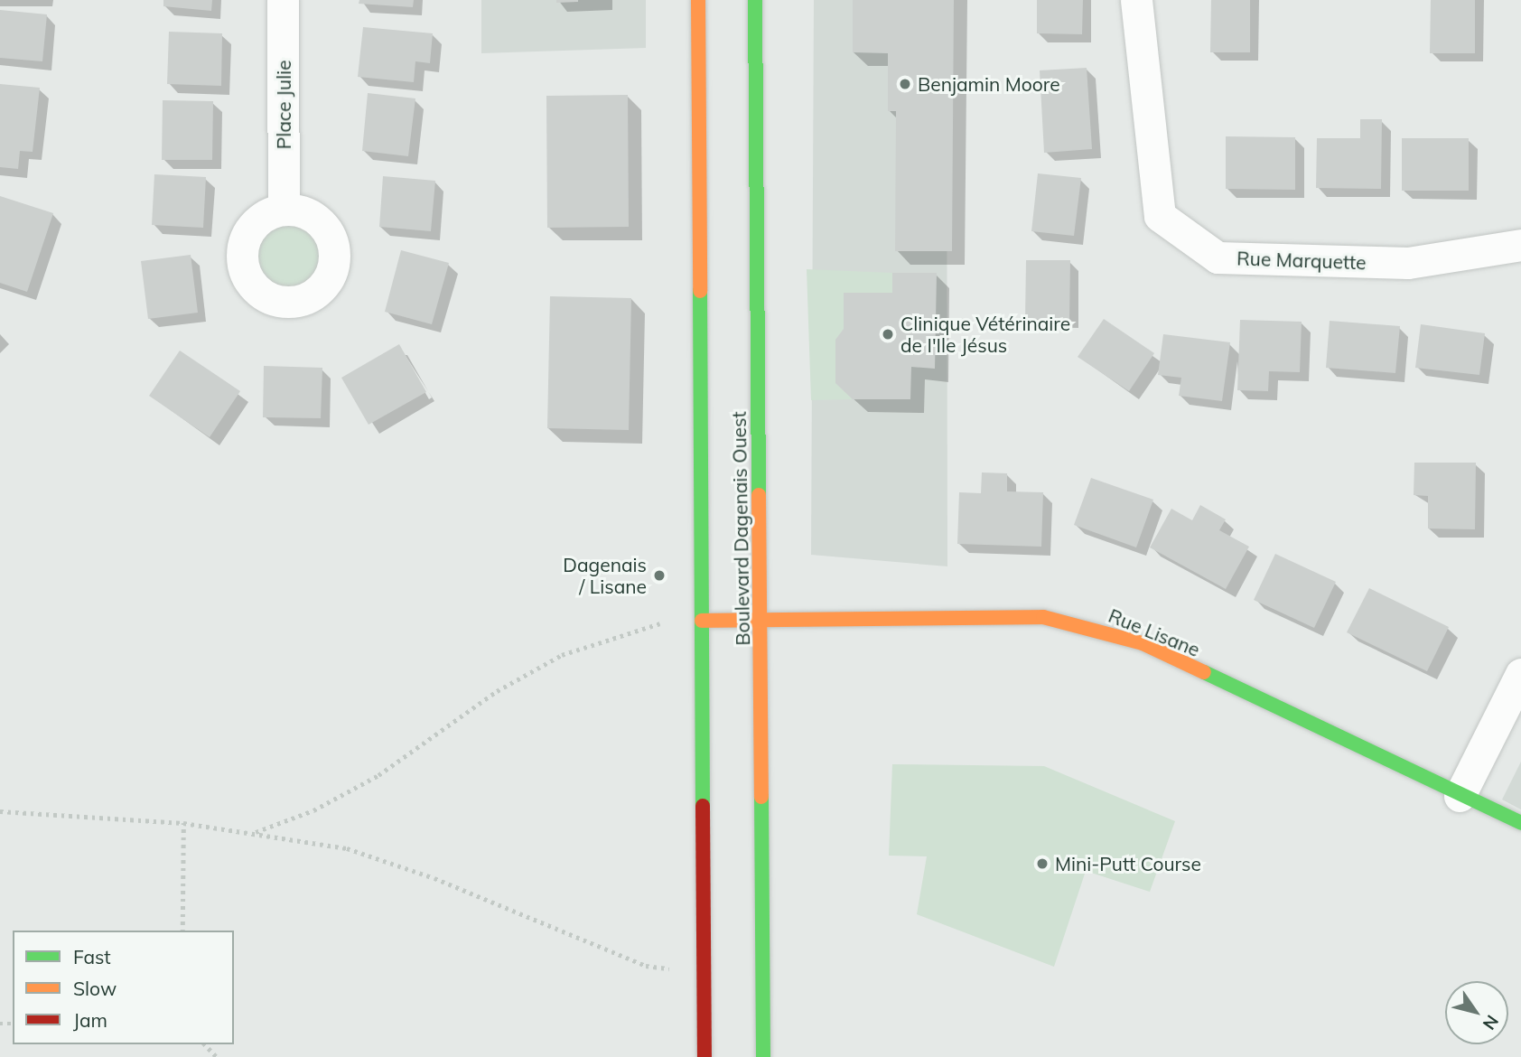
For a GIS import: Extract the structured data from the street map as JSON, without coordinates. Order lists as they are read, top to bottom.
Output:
{
  "streets": {
    "main road": ["Boulevard Dagenais Ouest", "Rue Lisane"],
    "street": ["Place Julie", "Rue Marquette"]
  },
  "crossings": [
    ["Boulevard Dagenais Ouest", "Rue Lisane"]
  ],
  "places": [
    "Benjamin Moore",
    "Clinique Vétérinaire de I'Ile Jésus",
    "Dagenais / Lisane",
    "Mini-Putt Course"
  ],
  "legend": ["Fast", "Slow", "Jam"],
  "north": "bottom right"
}
